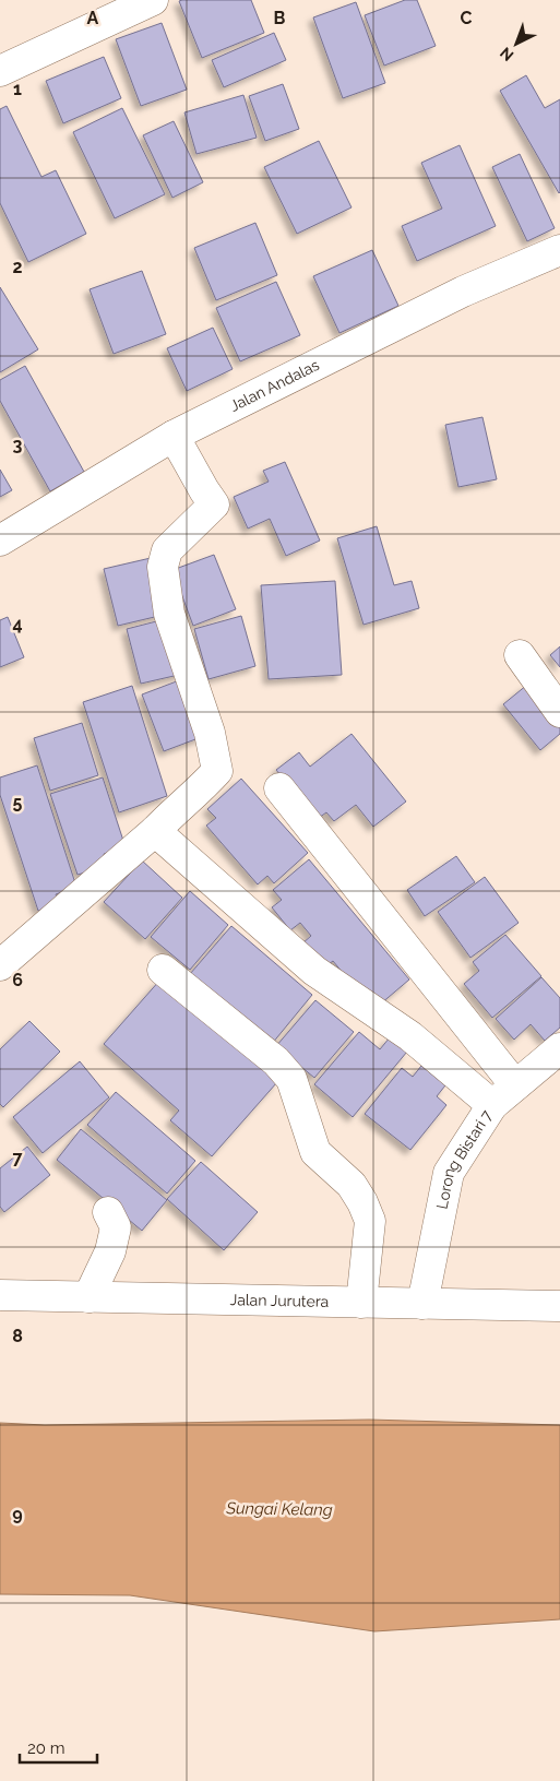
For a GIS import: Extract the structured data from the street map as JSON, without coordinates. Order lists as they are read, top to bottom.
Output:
{
  "streets": {
    "street": ["Jalan Andalas", "Lorong Bistari 7", "Jalan Jurutera"]
  },
  "crossings": [
    ["Lorong Bistari 7", "Jalan Jurutera"]
  ],
  "water": ["Sungai Kelang"],
  "scale_bar": "20 m",
  "north": "bottom left",
  "grid": {
    "columns": ["A", "B", "C"],
    "rows": [
      "1",
      "2",
      "3",
      "4",
      "5",
      "6",
      "7",
      "8",
      "9"
    ]
  }
}
